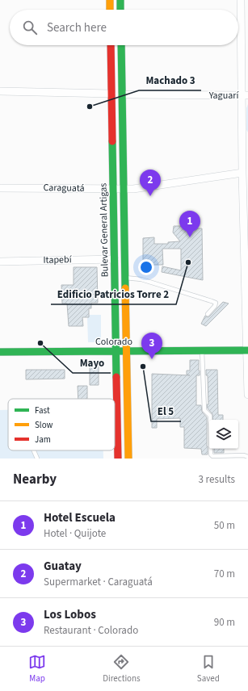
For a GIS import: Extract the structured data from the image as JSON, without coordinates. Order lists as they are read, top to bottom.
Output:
{
  "streets": {
    "main road": ["Bulevar General Artigas", "Colorado"],
    "street": ["Yaguarí", "Caraguatá", "Itapebí"]
  },
  "crossings": [
    ["Yaguarí", "Bulevar General Artigas"],
    ["Caraguatá", "Bulevar General Artigas"],
    ["Bulevar General Artigas", "Itapebí"],
    ["Bulevar General Artigas", "Colorado"]
  ],
  "places": [
    "Machado 3",
    "Edificio Patricios Torre 2",
    "Mayo",
    "El 5"
  ],
  "legend": ["Fast", "Slow", "Jam"],
  "page": {
    "search": "Search here",
    "pins": ["2", "1", "3"],
    "heading": ["Nearby", "3 results"],
    "list": [
      {
        "mark": "1",
        "name": "Hotel Escuela",
        "note": "Hotel · Quijote",
        "value": "50 m"
      },
      {
        "mark": "2",
        "name": "Guatay",
        "note": "Supermarket · Caraguatá",
        "value": "70 m"
      },
      {
        "mark": "3",
        "name": "Los Lobos",
        "note": "Restaurant · Colorado",
        "value": "90 m"
      }
    ],
    "nav": ["Map", "Directions", "Saved"]
  }
}
